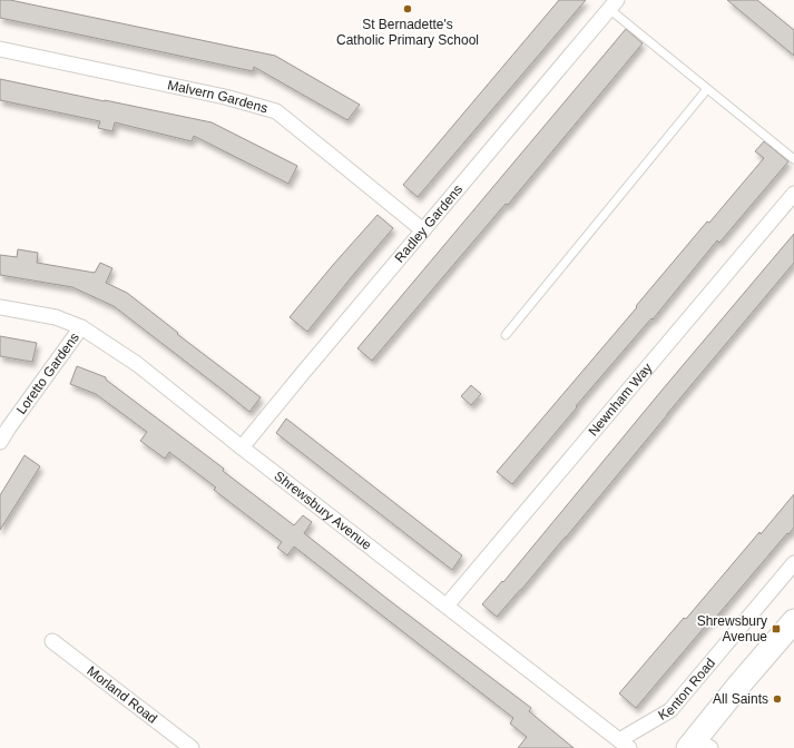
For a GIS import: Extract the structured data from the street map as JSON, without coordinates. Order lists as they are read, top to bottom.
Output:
{
  "streets": {
    "street": [
      "Malvern Gardens",
      "Radley Gardens",
      "Loretto Gardens",
      "Newnham Way",
      "Shrewsbury Avenue",
      "Kenton Road",
      "Morland Road"
    ]
  },
  "crossings": [
    ["Malvern Gardens", "Radley Gardens"],
    ["Radley Gardens", "Shrewsbury Avenue"],
    ["Loretto Gardens", "Shrewsbury Avenue"],
    ["Newnham Way", "Shrewsbury Avenue"],
    ["Shrewsbury Avenue", "Kenton Road"]
  ],
  "places": {
    "other": ["St Bernadette's Catholic Primary School", "All Saints"],
    "transit": ["Shrewsbury Avenue"]
  }
}
